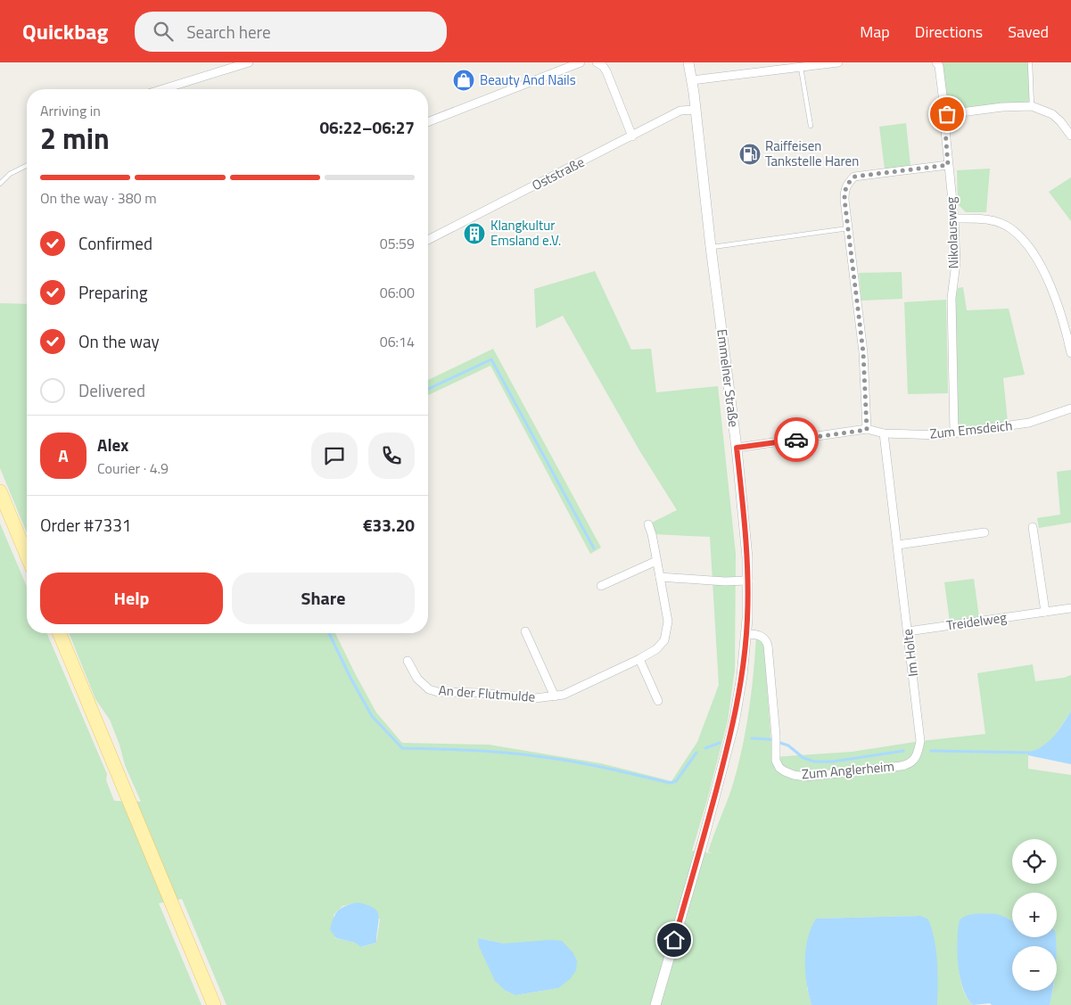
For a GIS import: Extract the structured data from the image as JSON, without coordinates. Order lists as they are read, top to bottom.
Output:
{
  "streets": {
    "street": [
      "Oststraße",
      "Nikolausweg",
      "Emmelner Straße",
      "Zum Emsdeich",
      "Treidelweg",
      "Im Holte",
      "An der Flutmulde",
      "Zum Anglerheim"
    ]
  },
  "crossings": [
    ["Oststraße", "Emmelner Straße"],
    ["Nikolausweg", "Zum Emsdeich"],
    ["Emmelner Straße", "Zum Emsdeich"],
    ["Emmelner Straße", "Zum Anglerheim"],
    ["Zum Emsdeich", "Im Holte"],
    ["Treidelweg", "Im Holte"],
    ["Im Holte", "Zum Anglerheim"]
  ],
  "places": {
    "shop": ["Beauty And Nails"],
    "fuel station": ["Raiffeisen Tankstelle Haren"],
    "building": ["Klangkultur Emsland e.V."]
  },
  "page": {
    "header": "Quickbag",
    "search": "Search here",
    "nav": ["Map", "Directions", "Saved"],
    "heading": ["2 min", "Arriving in", "06:22–06:27"],
    "panel": [
      "Alex",
      "Courier · 4.9",
      "Order #7331",
      "€33.20"
    ],
    "bar": "On the way · 380 m",
    "list": [
      ["Confirmed", "05:59"],
      ["Preparing", "06:00"],
      ["On the way", "06:14"],
      "Delivered"
    ],
    "round": "A",
    "buttons": ["Help", "Share"],
    "map_buttons": ["+", "−"]
  }
}
